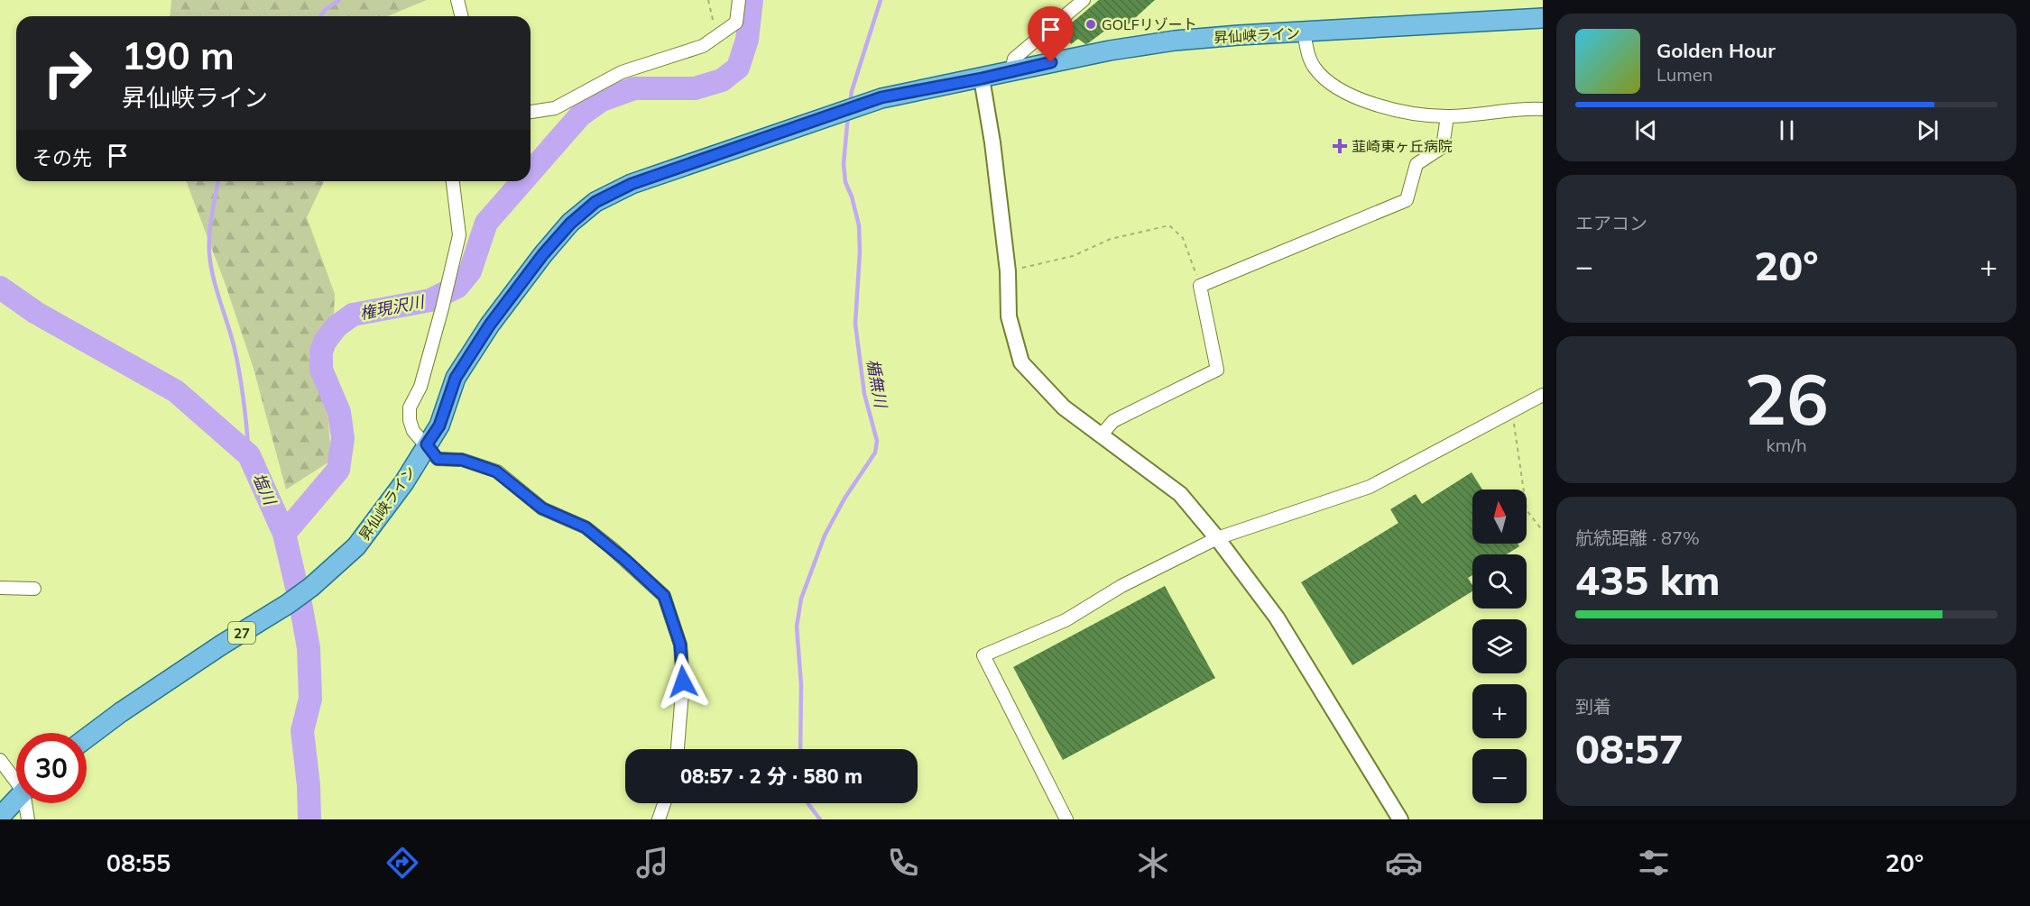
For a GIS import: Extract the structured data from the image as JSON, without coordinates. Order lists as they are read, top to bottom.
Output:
{
  "streets": {
    "main road": ["昇仙峡ライン", "27"]
  },
  "water": ["権現沢川", "楯無川", "塩川"],
  "places": {
    "other": ["GOLFリゾート"],
    "health": ["韮崎東ヶ丘病院"]
  },
  "north": "top",
  "page": {
    "turn": ["190 m", "昇仙峡ライン"],
    "song": ["Golden Hour", "Lumen"],
    "then": "その先",
    "tile": [
      "エアコン",
      ["26", "km/h"],
      ["航続距離 · 87%", "435 km"],
      ["到着", "08:57"]
    ],
    "heat": ["−", "20°", "+"],
    "map_buttons": ["+", "−"],
    "limit": "30",
    "trip": "08:57 · 2 分 · 580 m",
    "tabs": ["08:55", "20°"]
  }
}
